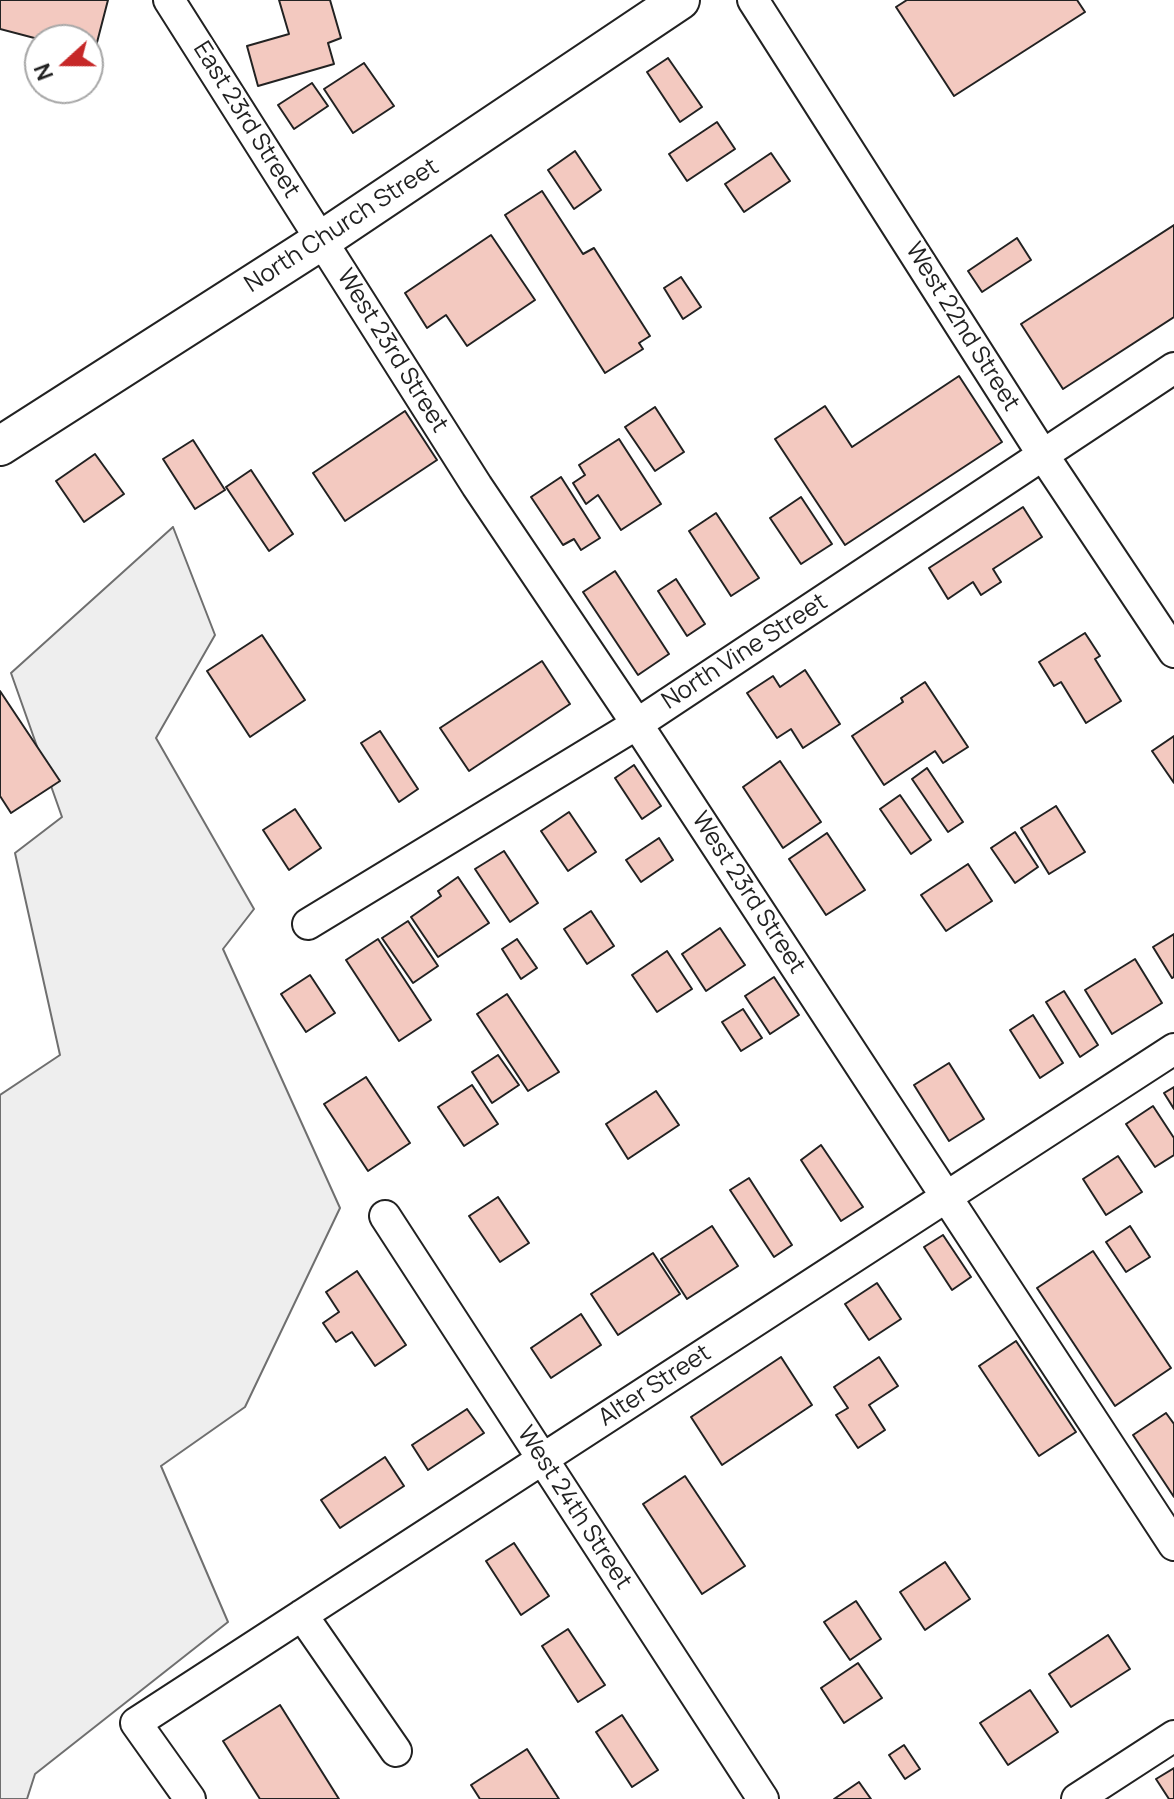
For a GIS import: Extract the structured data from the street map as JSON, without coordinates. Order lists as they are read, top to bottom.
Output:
{
  "streets": {
    "main road": ["North Church Street"],
    "street": [
      "East 23rd Street",
      "West 22nd Street",
      "West 23rd Street",
      "North Vine Street",
      "Alter Street",
      "West 24th Street"
    ]
  },
  "crossings": [
    ["East 23rd Street", "North Church Street"],
    ["East 23rd Street", "West 23rd Street"],
    ["North Church Street", "West 23rd Street"],
    ["West 22nd Street", "North Vine Street"],
    ["West 23rd Street", "North Vine Street"],
    ["West 23rd Street", "Alter Street"],
    ["Alter Street", "West 24th Street"]
  ],
  "north": "left"
}
